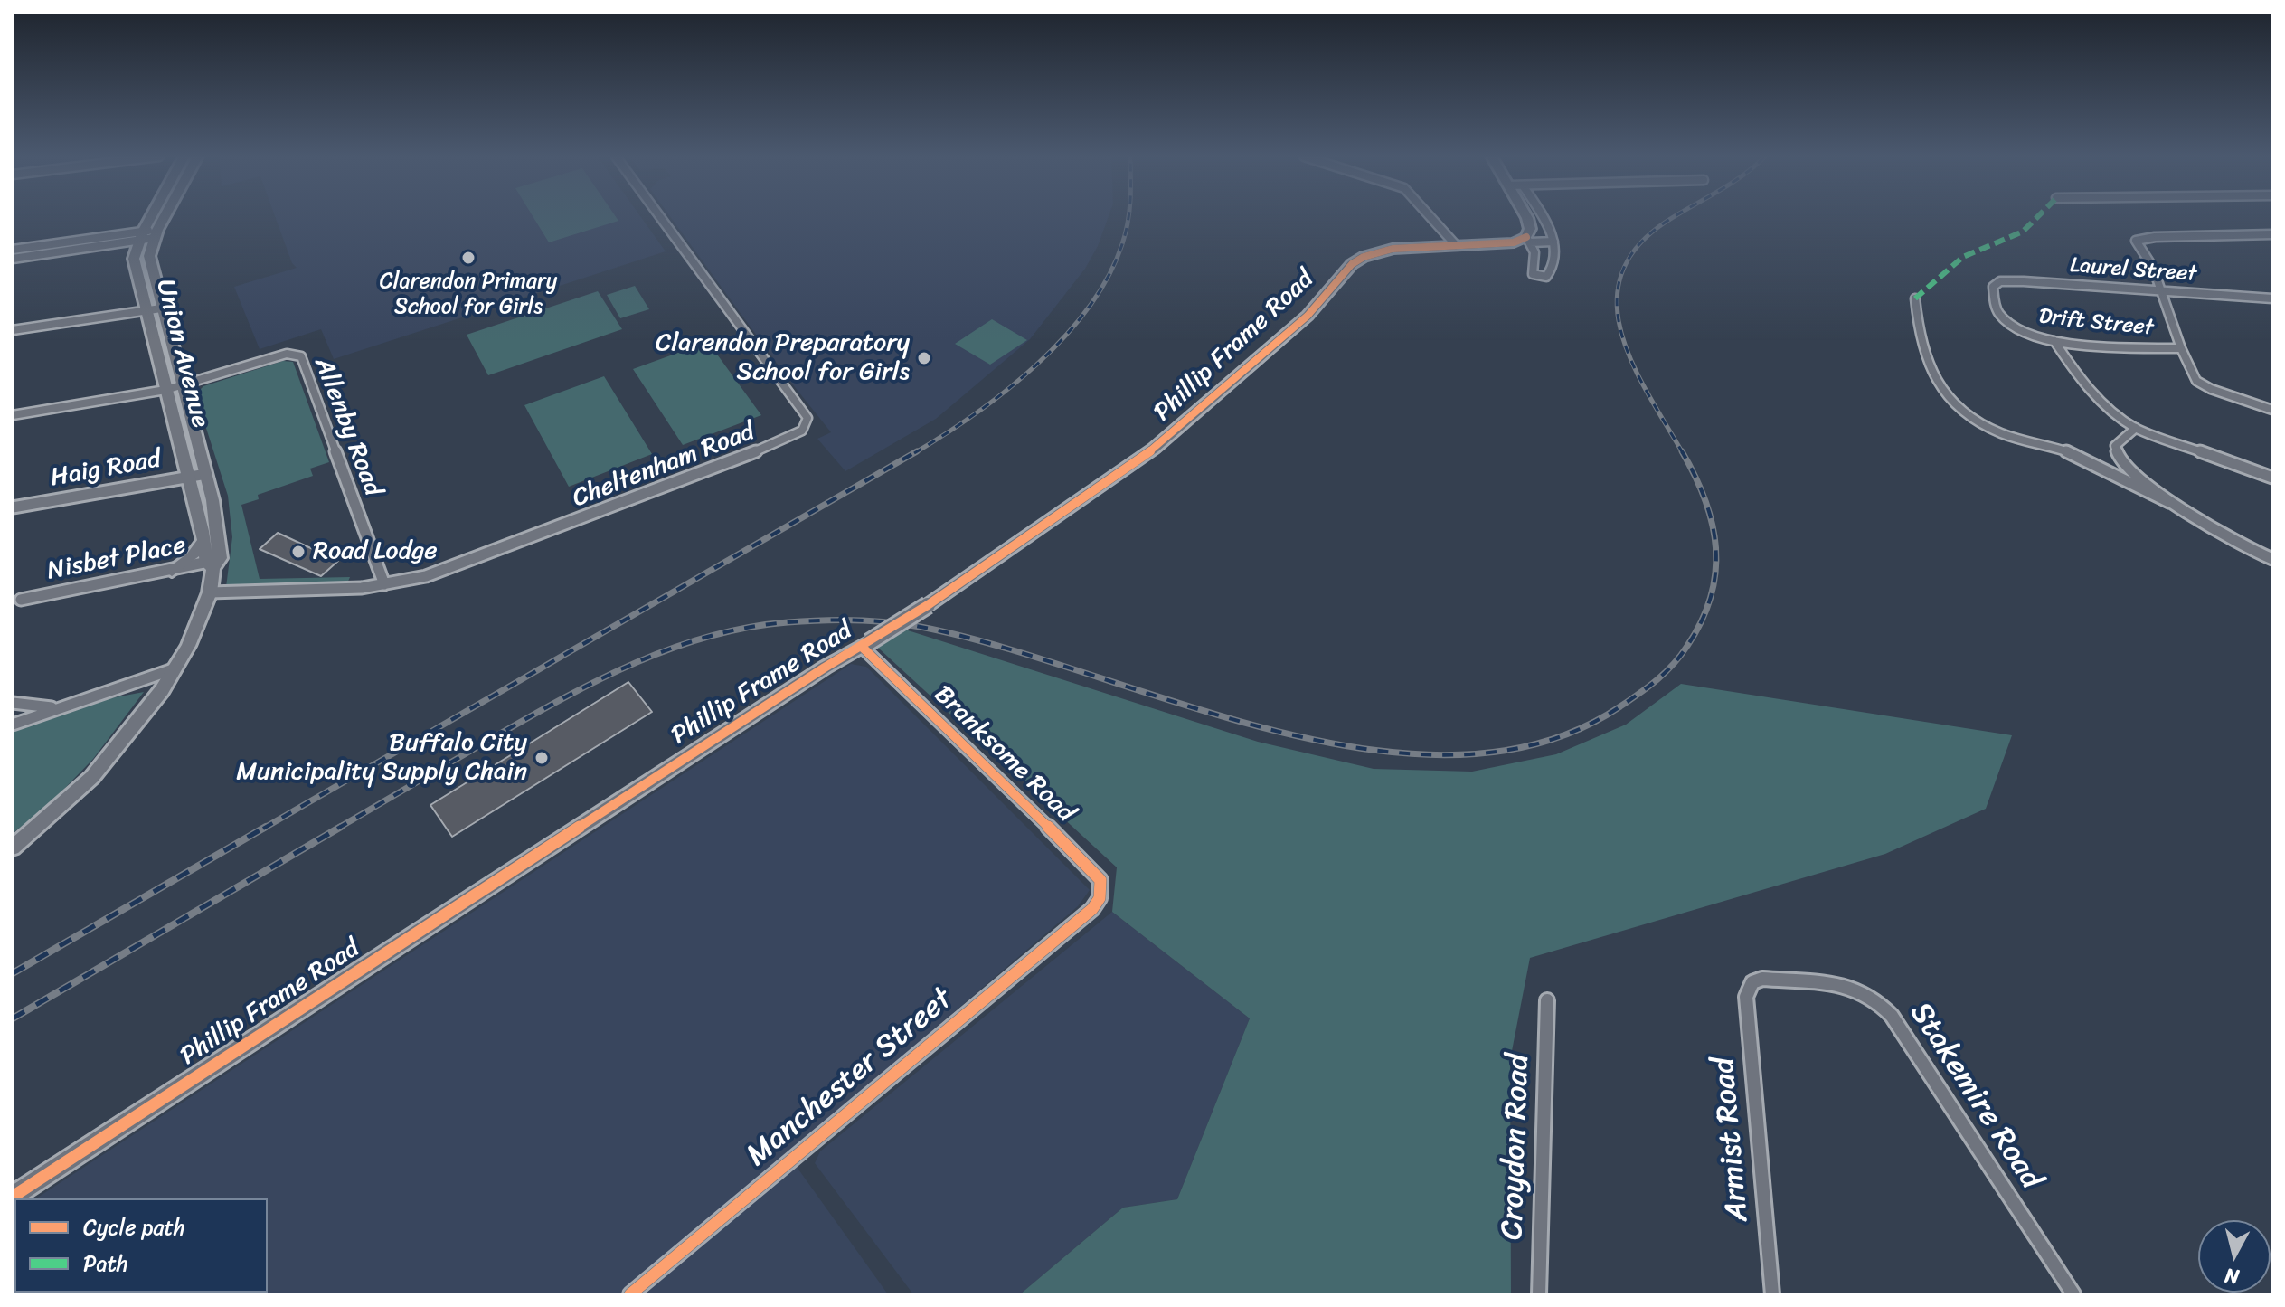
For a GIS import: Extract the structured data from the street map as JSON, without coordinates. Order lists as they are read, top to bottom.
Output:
{
  "streets": {
    "main road": ["Phillip Frame Road", "Union Avenue"],
    "street": [
      "Laurel Street",
      "Drift Street",
      "Allenby Road",
      "Cheltenham Road",
      "Haig Road",
      "Nisbet Place",
      "Branksome Road",
      "Manchester Street",
      "Stakemire Road",
      "Armist Road",
      "Croydon Road"
    ]
  },
  "crossings": [
    ["Laurel Street", "Drift Street"],
    ["Phillip Frame Road", "Branksome Road"],
    ["Union Avenue", "Allenby Road"],
    ["Union Avenue", "Cheltenham Road"],
    ["Union Avenue", "Haig Road"],
    ["Union Avenue", "Nisbet Place"],
    ["Allenby Road", "Cheltenham Road"],
    ["Branksome Road", "Manchester Street"],
    ["Stakemire Road", "Armist Road"]
  ],
  "places": [
    "Clarendon Primary School for Girls",
    "Clarendon Preparatory School for Girls",
    "Road Lodge",
    "Buffalo City Municipality Supply Chain"
  ],
  "legend": ["Cycle path", "Path"],
  "north": "bottom"
}
